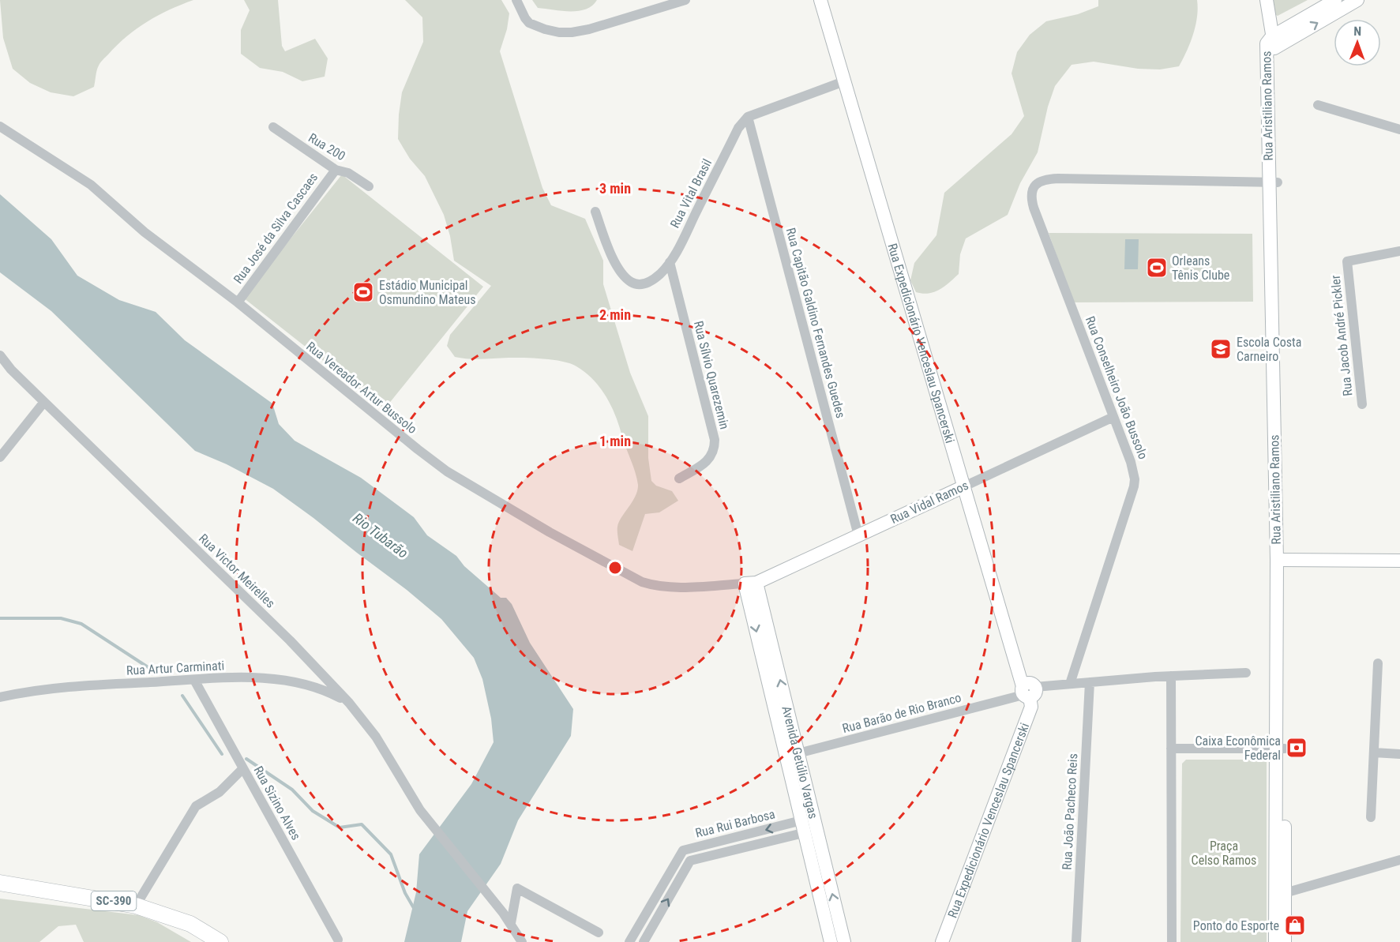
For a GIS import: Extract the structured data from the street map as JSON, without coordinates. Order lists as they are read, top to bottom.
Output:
{
  "streets": {
    "main road": ["SC-390"],
    "street": [
      "Rua Aristiliano Ramos",
      "Rua 200",
      "Rua Vital Brasil",
      "Rua José da Silva Cascaes",
      "Rua Capitão Galdino Fernandes Guedes",
      "Rua Jacob André Pickler",
      "Rua Expedicionário Venceslau Spancerski",
      "Rua Sílvio Quarezemin",
      "Rua Vereador Artur Bussolo",
      "Rua Conselheiro João Bussolo",
      "Rua Vidal Ramos",
      "Rua Victor Meirelles",
      "Rua Artur Carminati",
      "Rua Barão de Rio Branco",
      "Avenida Getúlio Vargas",
      "Rua Sizino Alves",
      "Rua João Pacheco Reis",
      "Rua Rui Barbosa"
    ]
  },
  "crossings": [
    ["Rua Aristiliano Ramos", "Rua Conselheiro João Bussolo"],
    ["Rua 200", "Rua José da Silva Cascaes"],
    ["Rua Vital Brasil", "Rua Capitão Galdino Fernandes Guedes"],
    ["Rua Vital Brasil", "Rua Sílvio Quarezemin"],
    ["Rua José da Silva Cascaes", "Rua Vereador Artur Bussolo"],
    ["Rua Capitão Galdino Fernandes Guedes", "Rua Vidal Ramos"],
    ["Rua Expedicionário Venceslau Spancerski", "Rua Vidal Ramos"],
    ["Rua Expedicionário Venceslau Spancerski", "Rua Barão de Rio Branco"],
    ["Rua Vereador Artur Bussolo", "Rua Vidal Ramos"],
    ["Rua Vereador Artur Bussolo", "Avenida Getúlio Vargas"],
    ["Rua Conselheiro João Bussolo", "Rua Vidal Ramos"],
    ["Rua Conselheiro João Bussolo", "Rua Barão de Rio Branco"],
    ["Rua Vidal Ramos", "Avenida Getúlio Vargas"],
    ["Rua Victor Meirelles", "Rua Artur Carminati"],
    ["Rua Artur Carminati", "Rua Sizino Alves"],
    ["Rua Barão de Rio Branco", "Avenida Getúlio Vargas"],
    ["Rua Barão de Rio Branco", "Rua João Pacheco Reis"],
    ["Avenida Getúlio Vargas", "Rua Rui Barbosa"]
  ],
  "water": ["Rio Tubarão"],
  "parks": ["Praça Celso Ramos"],
  "places": {
    "sports": ["Orleans Tênis Clube", "Estádio Municipal Osmundino Mateus"],
    "school or university": ["Escola Costa Carneiro"],
    "bank": ["Caixa Econômica Federal"],
    "shop": ["Ponto do Esporte"]
  },
  "north": "top",
  "rings": ["3 min", "2 min", "1 min"]
}
